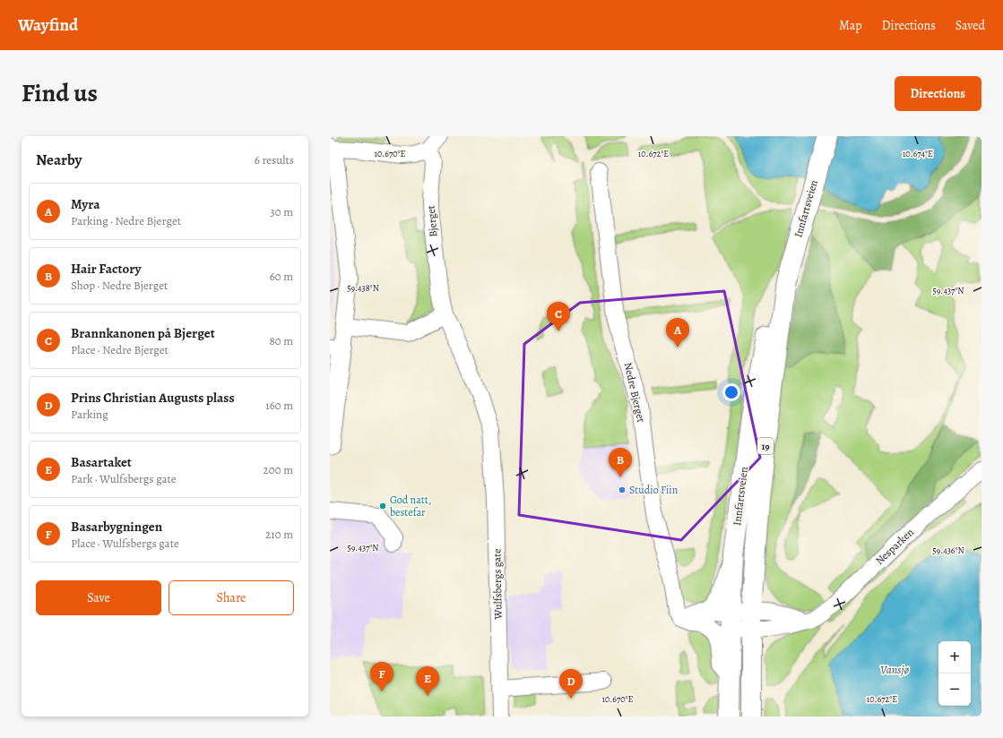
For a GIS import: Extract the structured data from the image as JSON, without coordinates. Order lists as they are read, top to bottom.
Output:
{
  "streets": {
    "main road": ["Innfartsveien", "19"],
    "street": [
      "Bjerget",
      "Nedre Bjerget",
      "Nesparken",
      "Wulfsbergs gate"
    ]
  },
  "crossings": [
    ["Innfartsveien", "Nesparken"],
    ["Bjerget", "Wulfsbergs gate"],
    ["Nedre Bjerget", "Nesparken"]
  ],
  "water": ["Vansjø"],
  "places": ["Studio Fiin", "God natt, bestefar"],
  "page": {
    "header": "Wayfind",
    "nav": ["Map", "Directions", "Saved"],
    "title": "Find us",
    "buttons": [
      "Directions",
      ["Save", "Share"]
    ],
    "heading": ["Nearby", "6 results"],
    "list": [
      {
        "mark": "A",
        "name": "Myra",
        "note": "Parking · Nedre Bjerget",
        "value": "30 m"
      },
      {
        "mark": "B",
        "name": "Hair Factory",
        "note": "Shop · Nedre Bjerget",
        "value": "60 m"
      },
      {
        "mark": "C",
        "name": "Brannkanonen på Bjerget",
        "note": "Place · Nedre Bjerget",
        "value": "80 m"
      },
      {
        "mark": "D",
        "name": "Prins Christian Augusts plass",
        "note": "Parking",
        "value": "160 m"
      },
      {
        "mark": "E",
        "name": "Basartaket",
        "note": "Park · Wulfsbergs gate",
        "value": "200 m"
      },
      {
        "mark": "F",
        "name": "Basarbygningen",
        "note": "Place · Wulfsbergs gate",
        "value": "210 m"
      }
    ],
    "pins": [
      "C",
      "A",
      "B",
      "F",
      "E",
      "D"
    ],
    "map_buttons": ["+", "−"]
  },
  "coordinates": [
    "10.670°E",
    "10.672°E",
    "10.674°E",
    "59.438°N",
    "59.437°N",
    "59.436°N"
  ]
}
